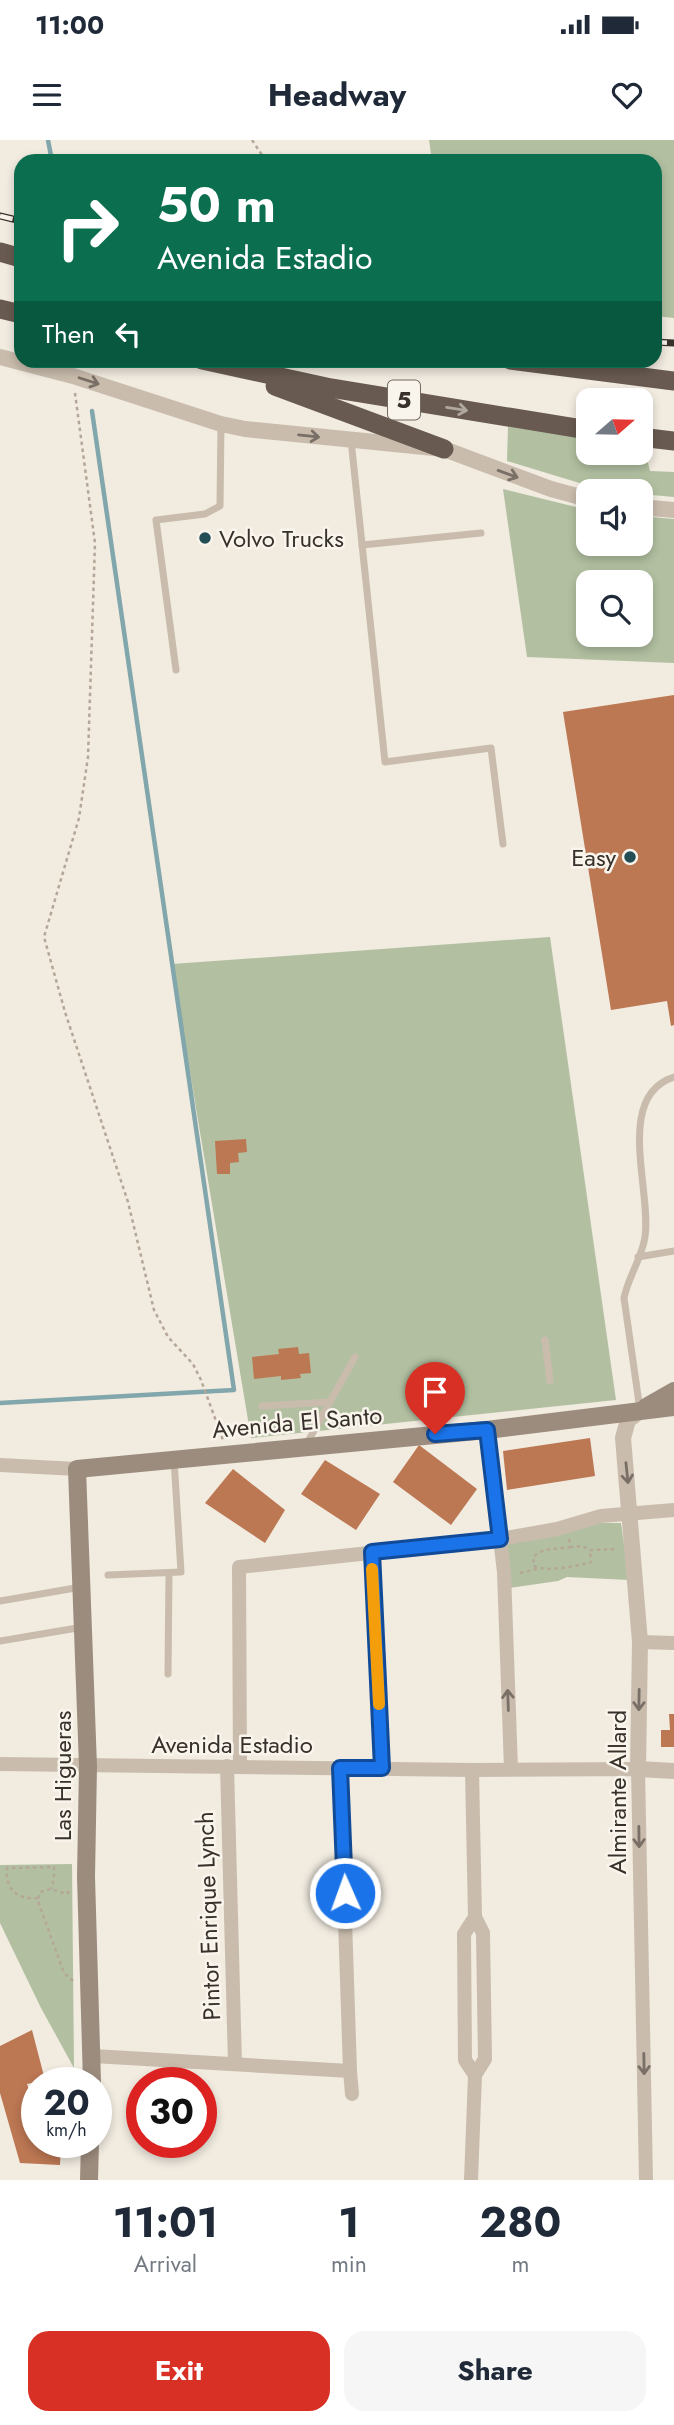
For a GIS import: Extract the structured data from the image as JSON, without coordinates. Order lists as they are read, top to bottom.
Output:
{
  "streets": {
    "highway": ["5"],
    "main road": ["Avenida El Santo", "Las Higueras"],
    "street": ["Avenida Estadio", "Almirante Allard", "Pintor Enrique Lynch"]
  },
  "crossings": [
    ["Avenida El Santo", "Las Higueras"],
    ["Avenida El Santo", "Almirante Allard"],
    ["Avenida Estadio", "Las Higueras"],
    ["Avenida Estadio", "Almirante Allard"],
    ["Avenida Estadio", "Pintor Enrique Lynch"]
  ],
  "places": ["Volvo Trucks", "Easy"],
  "north": "right",
  "page": {
    "status": "11:00",
    "header": "Headway",
    "turn": ["50 m", "Avenida Estadio"],
    "then": "Then",
    "speed": "20 km/h",
    "limit": "30",
    "eta": [
      "11:01",
      "Arrival",
      "1",
      "min",
      "280",
      "m"
    ],
    "buttons": ["Exit", "Share"]
  }
}
